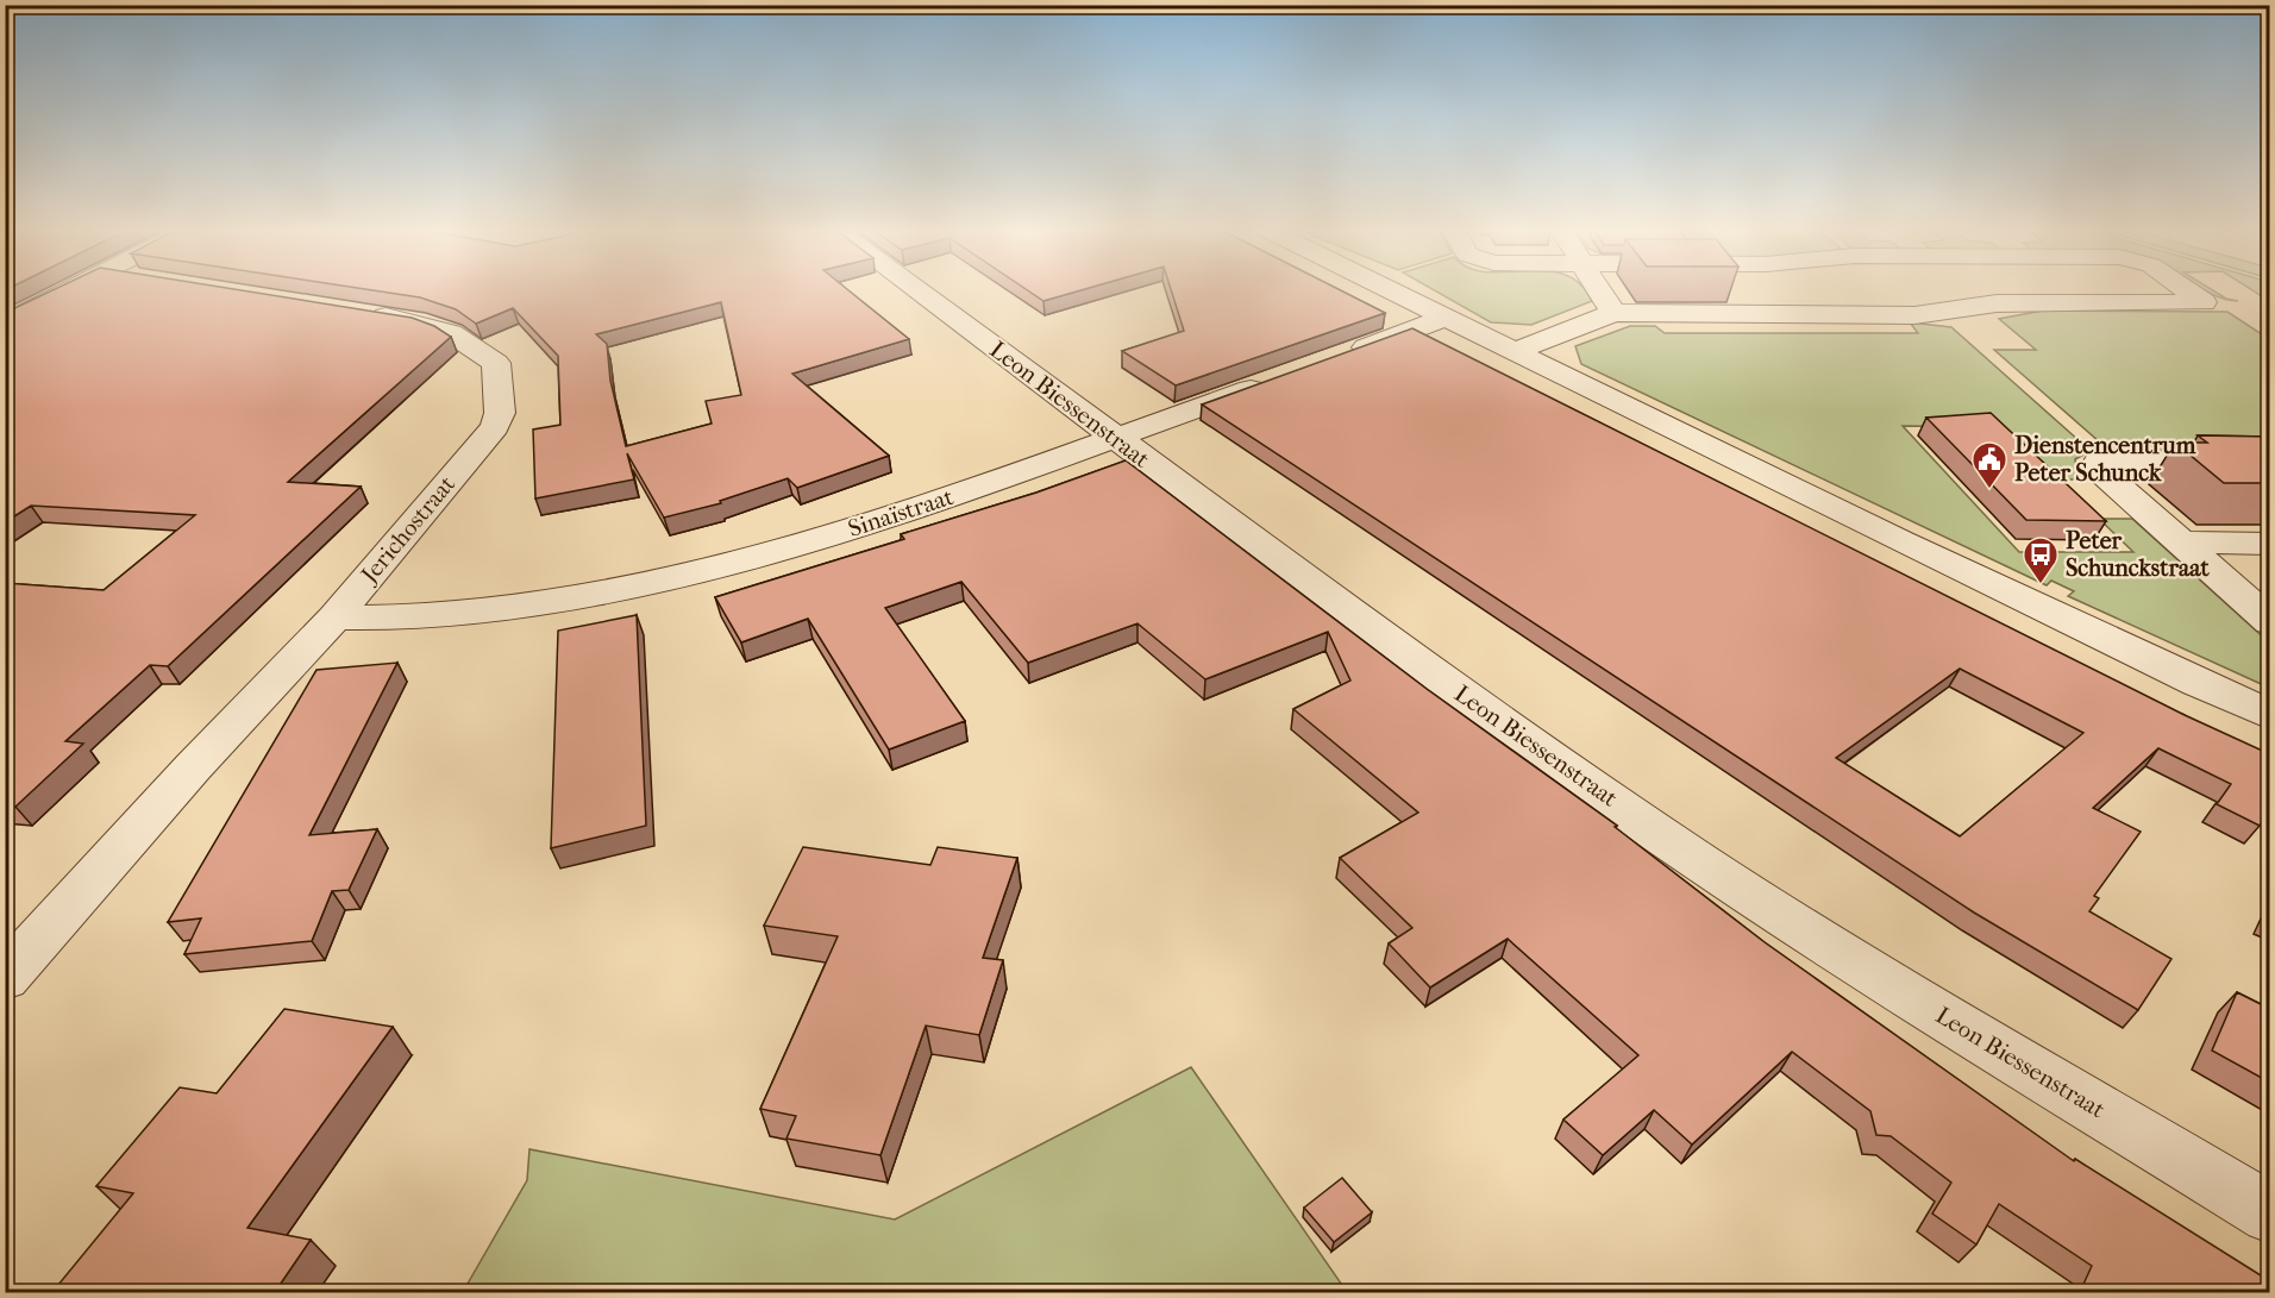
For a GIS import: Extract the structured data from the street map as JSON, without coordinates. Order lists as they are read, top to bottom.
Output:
{
  "streets": {
    "street": ["Leon Biessenstraat", "Sinaïstraat", "Jerichostraat"]
  },
  "crossings": [
    ["Leon Biessenstraat", "Sinaïstraat"],
    ["Sinaïstraat", "Jerichostraat"]
  ],
  "places": {
    "public building": ["Dienstencentrum Peter Schunck"],
    "bus stop": ["Peter Schunckstraat"]
  }
}
